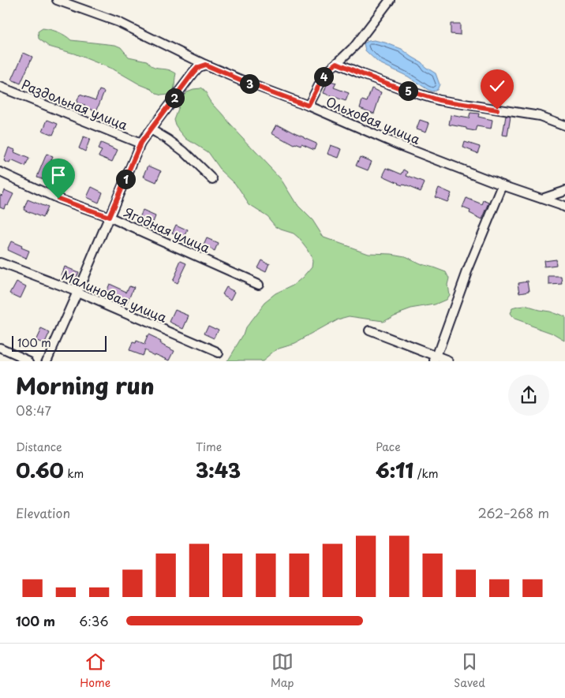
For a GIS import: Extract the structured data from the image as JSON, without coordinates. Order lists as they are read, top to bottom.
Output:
{
  "streets": {
    "street": [
      "Раздольная улица",
      "Ольховая улица",
      "Ягодная улица",
      "Малиновая улица"
    ]
  },
  "scale_bar": "100 m",
  "page": {
    "pins": [
      "4",
      "3",
      "5",
      "2",
      "1"
    ],
    "scale": "100 m",
    "heading": ["Morning run", "08:47"],
    "stats": [
      ["Distance", "0.60 km"],
      ["Time", "3:43"],
      ["Pace", "6:11 /km"]
    ],
    "chart": ["Elevation", "262–268 m"],
    "list": [
      {
        "name": "100 m",
        "note": "6:36"
      }
    ],
    "tabs": ["Home", "Map", "Saved"]
  }
}
